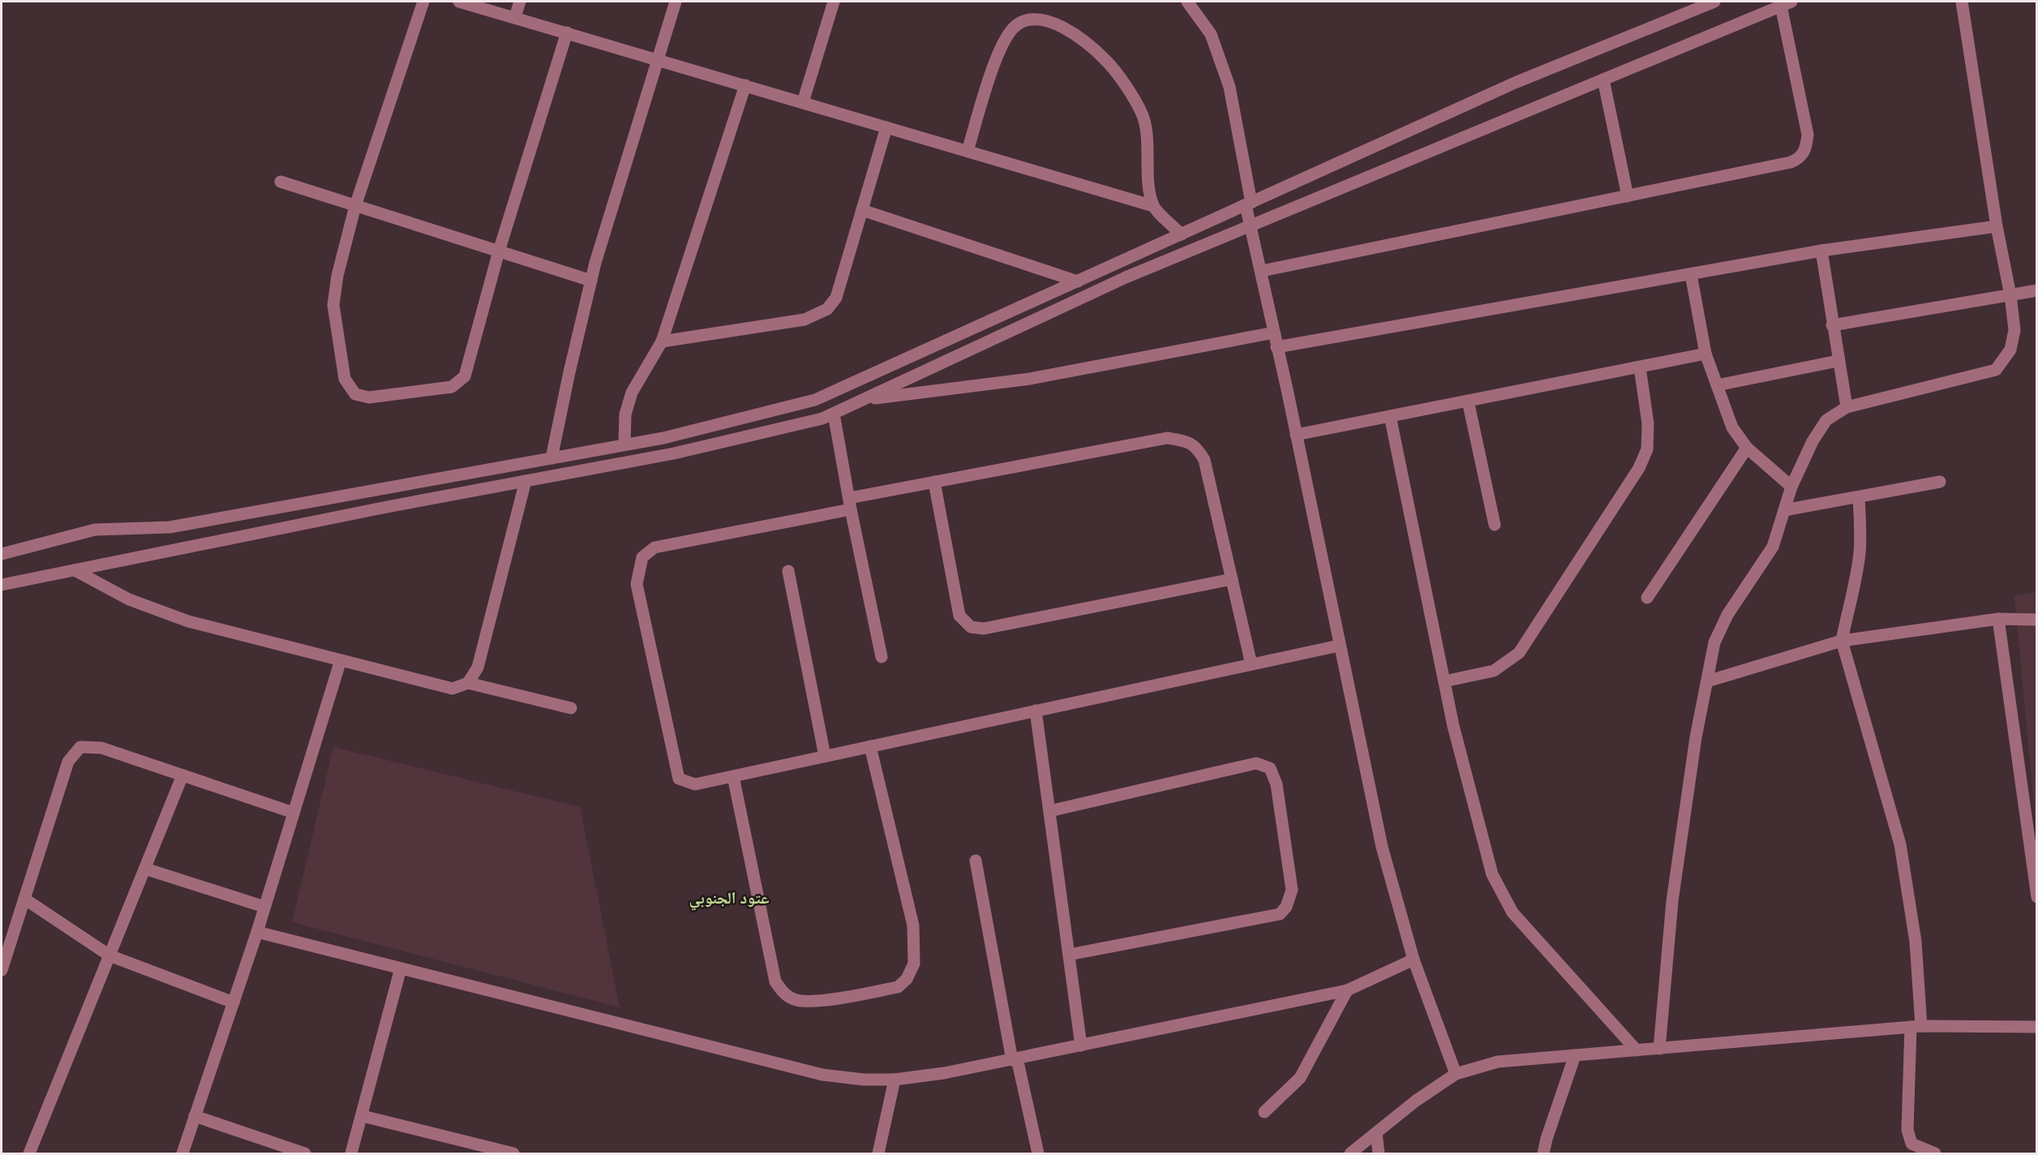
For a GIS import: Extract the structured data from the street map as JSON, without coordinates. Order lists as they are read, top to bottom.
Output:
{
  "districts": ["عتود الجنوبي"]
}
